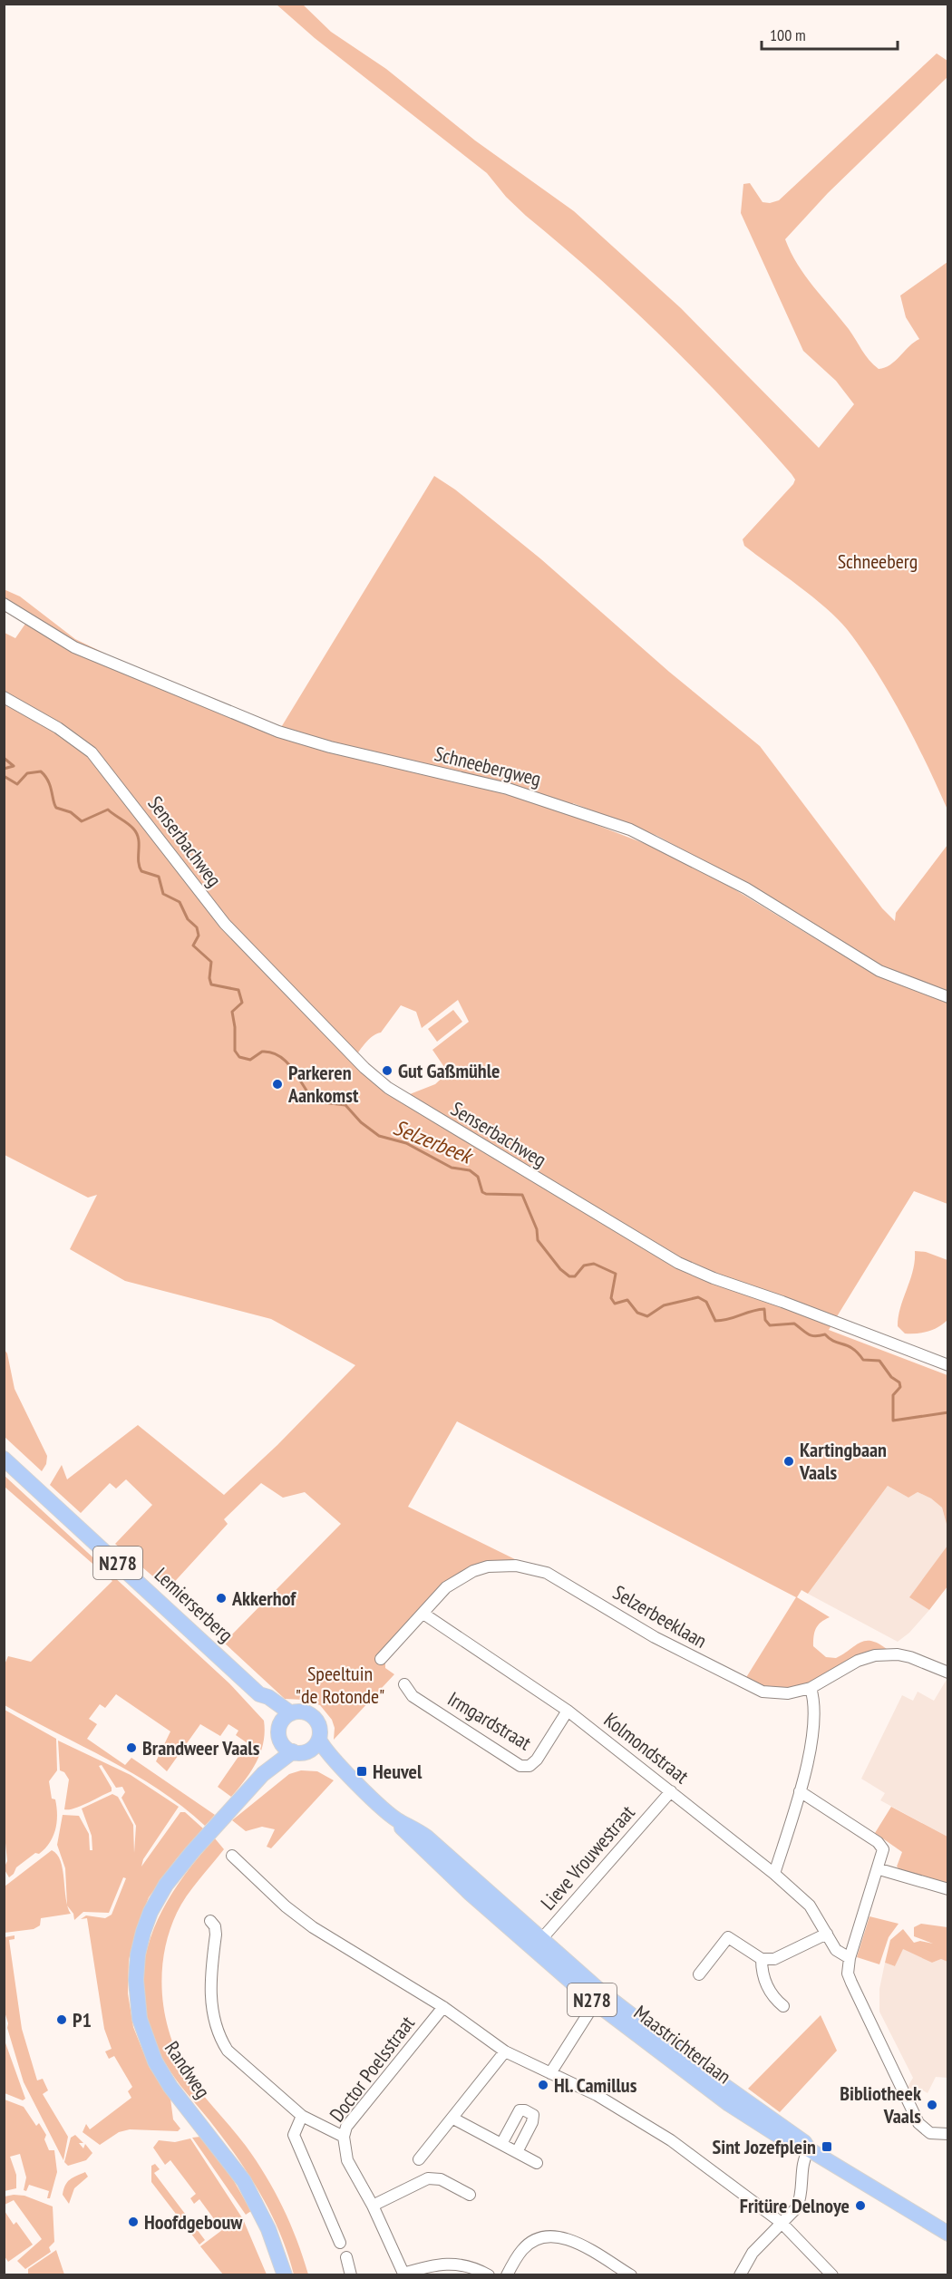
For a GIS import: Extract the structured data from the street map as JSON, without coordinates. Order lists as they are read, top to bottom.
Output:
{
  "streets": {
    "main road": [
      "N278",
      "Lemierserberg",
      "Maastrichterlaan",
      "Randweg"
    ],
    "street": [
      "Schneebergweg",
      "Senserbachweg",
      "Selzerbeeklaan",
      "Irmgardstraat",
      "Kolmondstraat",
      "Lieve Vrouwestraat",
      "Doctor Poelsstraat"
    ]
  },
  "crossings": [
    ["N278", "Lemierserberg"],
    ["N278", "Maastrichterlaan"],
    ["N278", "Randweg"],
    ["Lemierserberg", "Maastrichterlaan"],
    ["Lemierserberg", "Randweg"],
    ["Selzerbeeklaan", "Kolmondstraat"],
    ["Irmgardstraat", "Kolmondstraat"],
    ["Kolmondstraat", "Lieve Vrouwestraat"],
    ["Lieve Vrouwestraat", "Maastrichterlaan"],
    ["Maastrichterlaan", "Randweg"]
  ],
  "water": ["Selzerbeek"],
  "parks": ["Schneeberg", "Speeltuin \"de Rotonde\""],
  "places": {
    "other": [
      "Gut Gaßmühle",
      "Parkeren Aankomst",
      "Kartingbaan Vaals",
      "Akkerhof",
      "Brandweer Vaals",
      "P1",
      "Hl. Camillus",
      "Bibliotheek Vaals",
      "Fritüre Delnoye",
      "Hoofdgebouw"
    ],
    "transit": ["Heuvel", "Sint Jozefplein"]
  },
  "scale_bar": "100 m"
}
